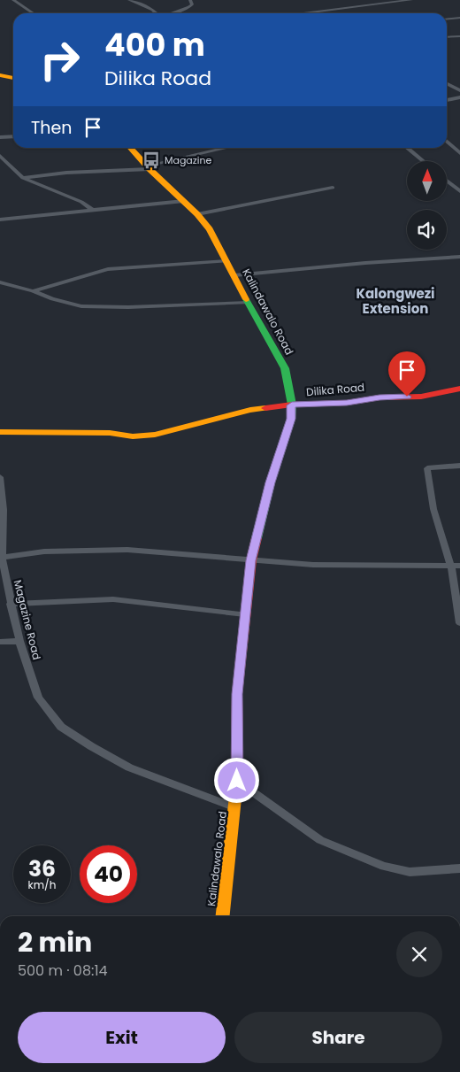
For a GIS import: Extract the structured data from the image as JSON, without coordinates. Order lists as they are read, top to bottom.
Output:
{
  "streets": {
    "street": ["Kalindawalo Road", "Dilika Road", "Magazine Road"]
  },
  "crossings": [
    ["Kalindawalo Road", "Dilika Road"],
    ["Kalindawalo Road", "Magazine Road"]
  ],
  "districts": ["Kalongwezi Extension"],
  "places": {
    "bus stop": ["Magazine"]
  },
  "north": "top",
  "page": {
    "turn": ["400 m", "Dilika Road"],
    "then": "Then",
    "speed": "36 km/h",
    "limit": "40",
    "heading": ["2 min", "500 m · 08:14"],
    "buttons": ["Exit", "Share"]
  }
}
